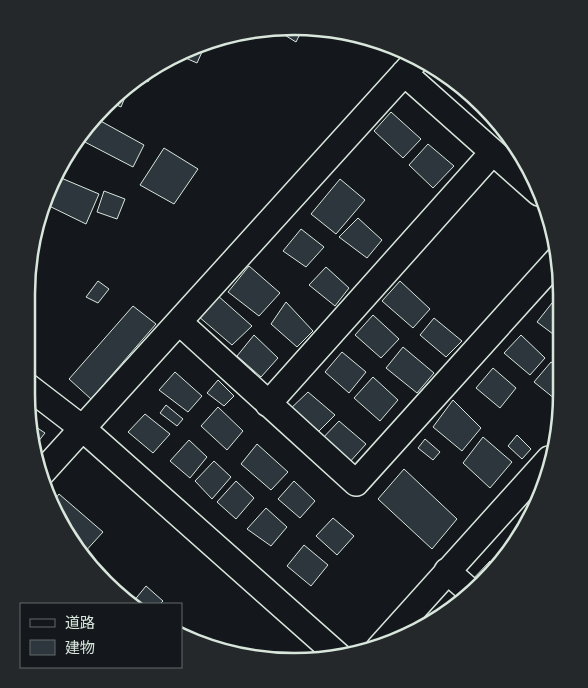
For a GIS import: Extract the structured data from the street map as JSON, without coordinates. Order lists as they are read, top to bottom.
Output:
{
  "legend": ["道路", "建物"]
}
